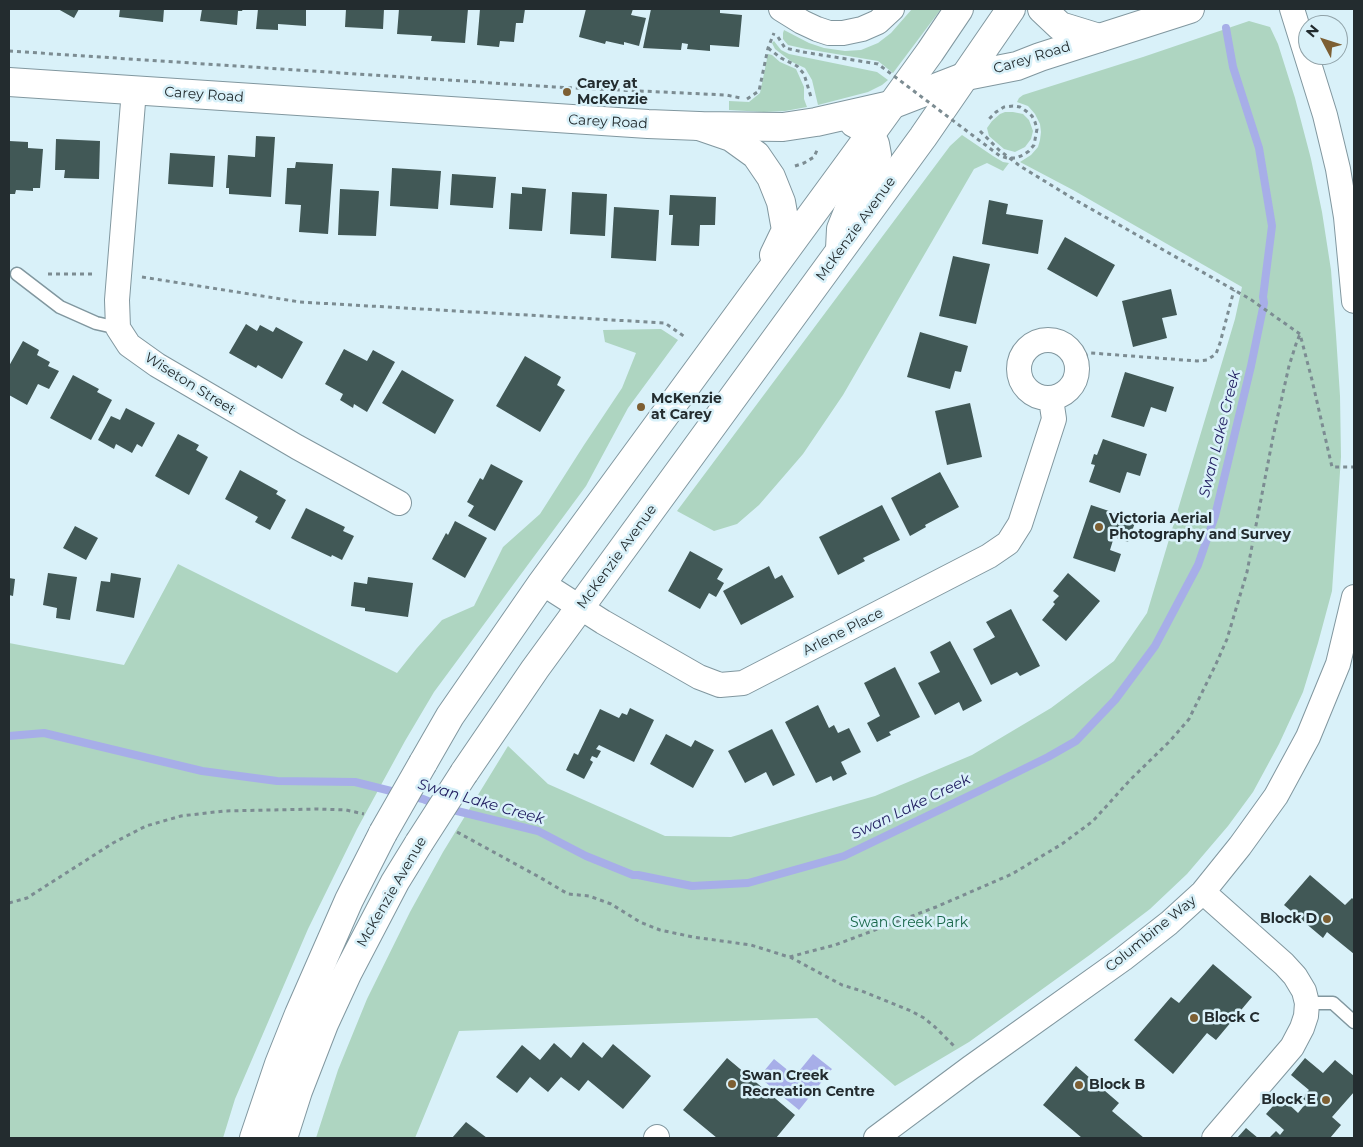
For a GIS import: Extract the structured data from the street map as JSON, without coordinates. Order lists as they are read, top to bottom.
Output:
{
  "streets": {
    "main road": ["Carey Road", "McKenzie Avenue"],
    "street": ["Wiseton Street", "Arlene Place", "Columbine Way"]
  },
  "crossings": [
    ["Carey Road", "McKenzie Avenue"],
    ["McKenzie Avenue", "Arlene Place"]
  ],
  "water": ["Swan Lake Creek"],
  "parks": ["Swan Creek Park"],
  "places": [
    "Carey at McKenzie",
    "McKenzie at Carey",
    "Victoria Aerial Photography and Survey",
    "Block D",
    "Block C",
    "Swan Creek Recreation Centre",
    "Block B",
    "Block E"
  ],
  "north": "top left"
}
